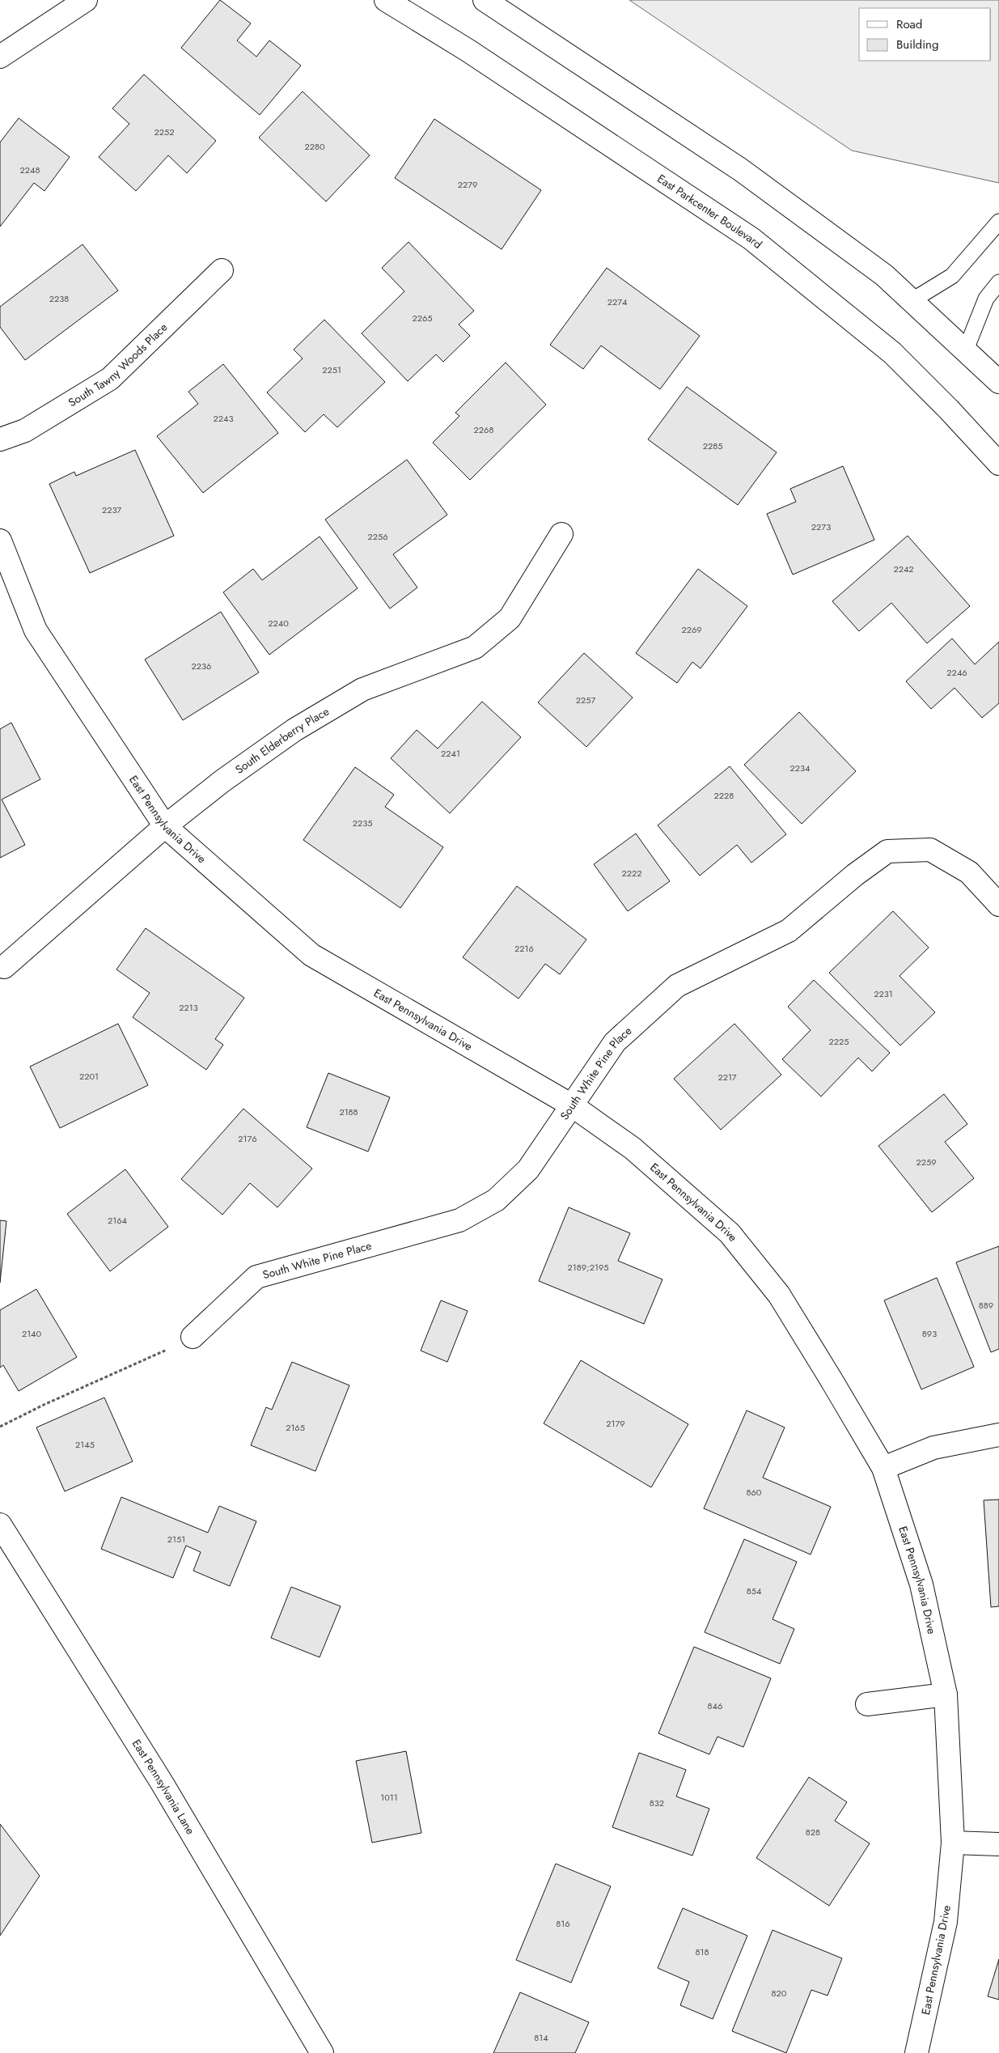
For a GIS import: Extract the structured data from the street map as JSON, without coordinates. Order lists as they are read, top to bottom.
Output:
{
  "streets": {
    "street": [
      "East Parkcenter Boulevard",
      "South Tawny Woods Place",
      "South Elderberry Place",
      "East Pennsylvania Drive",
      "South White Pine Place",
      "East Pennsylvania Lane"
    ]
  },
  "crossings": [
    ["South Elderberry Place", "East Pennsylvania Drive"],
    ["East Pennsylvania Drive", "South White Pine Place"]
  ],
  "house_numbers": [
    "2252",
    "2280",
    "2248",
    "2279",
    "2238",
    "2274",
    "2265",
    "2251",
    "2243",
    "2268",
    "2285",
    "2237",
    "2273",
    "2256",
    "2242",
    "2240",
    "2269",
    "2236",
    "2246",
    "2257",
    "2241",
    "2234",
    "2228",
    "2235",
    "2222",
    "2216",
    "2231",
    "2213",
    "2225",
    "2201",
    "2217",
    "2188",
    "2176",
    "2259",
    "2164",
    "2189;2195",
    "889",
    "2140",
    "893",
    "2179",
    "2165",
    "2145",
    "860",
    "2151",
    "854",
    "846",
    "1011",
    "832",
    "828",
    "816",
    "818",
    "820",
    "814"
  ],
  "legend": ["Road", "Building"]
}
